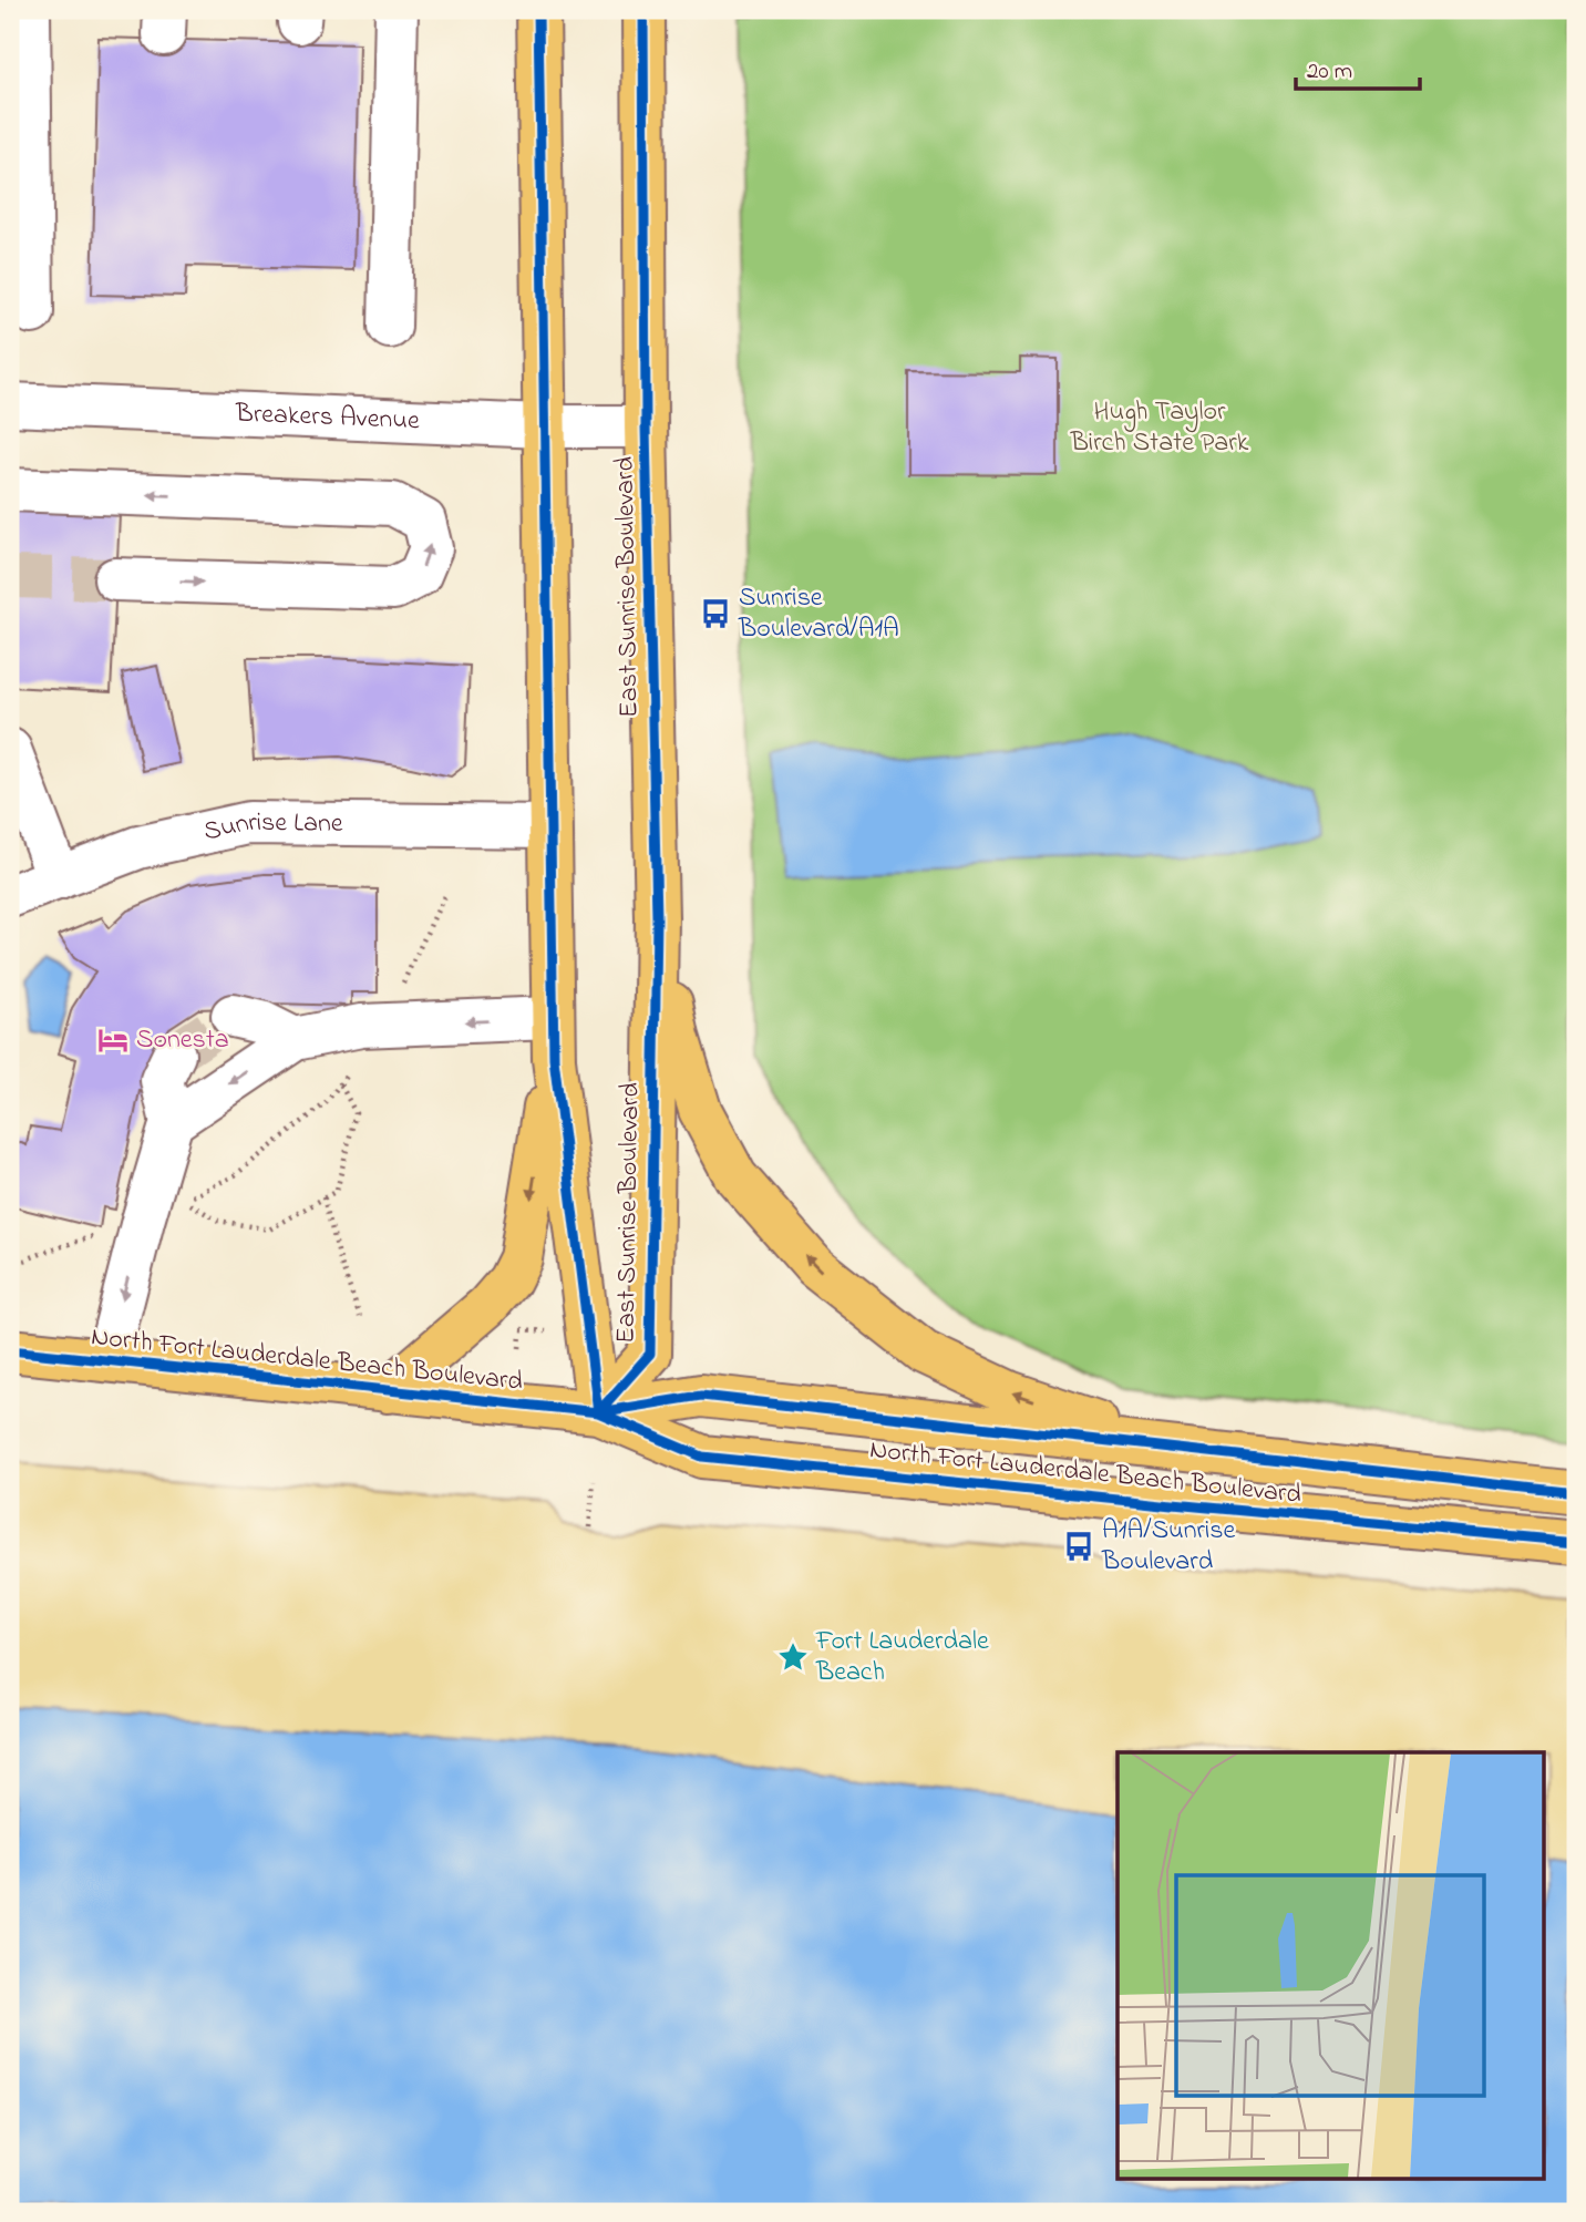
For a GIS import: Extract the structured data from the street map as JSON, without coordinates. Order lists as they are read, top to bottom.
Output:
{
  "streets": {
    "main road": ["East Sunrise Boulevard", "North Fort Lauderdale Beach Boulevard"],
    "street": ["Breakers Avenue", "Sunrise Lane"]
  },
  "crossings": [
    ["Breakers Avenue", "East Sunrise Boulevard"],
    ["East Sunrise Boulevard", "Sunrise Lane"],
    ["East Sunrise Boulevard", "North Fort Lauderdale Beach Boulevard"]
  ],
  "parks": ["Hugh Taylor Birch State Park"],
  "places": {
    "bus stop": ["Sunrise Boulevard/A1A", "A1A/Sunrise Boulevard"],
    "hotel": ["Sonesta"],
    "place": ["Fort Lauderdale Beach"]
  },
  "scale_bar": "20 m"
}
